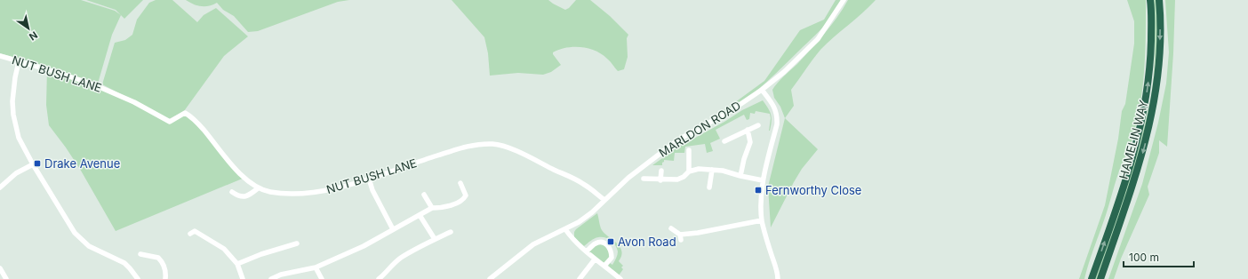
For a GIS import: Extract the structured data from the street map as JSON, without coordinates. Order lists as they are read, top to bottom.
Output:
{
  "streets": {
    "highway": ["HAMELIN WAY"],
    "street": ["NUT BUSH LANE", "MARLDON ROAD"]
  },
  "crossings": [
    ["NUT BUSH LANE", "MARLDON ROAD"]
  ],
  "places": {
    "transit": ["Drake Avenue", "Fernworthy Close", "Avon Road"]
  },
  "scale_bar": "100 m",
  "north": "bottom right"
}
